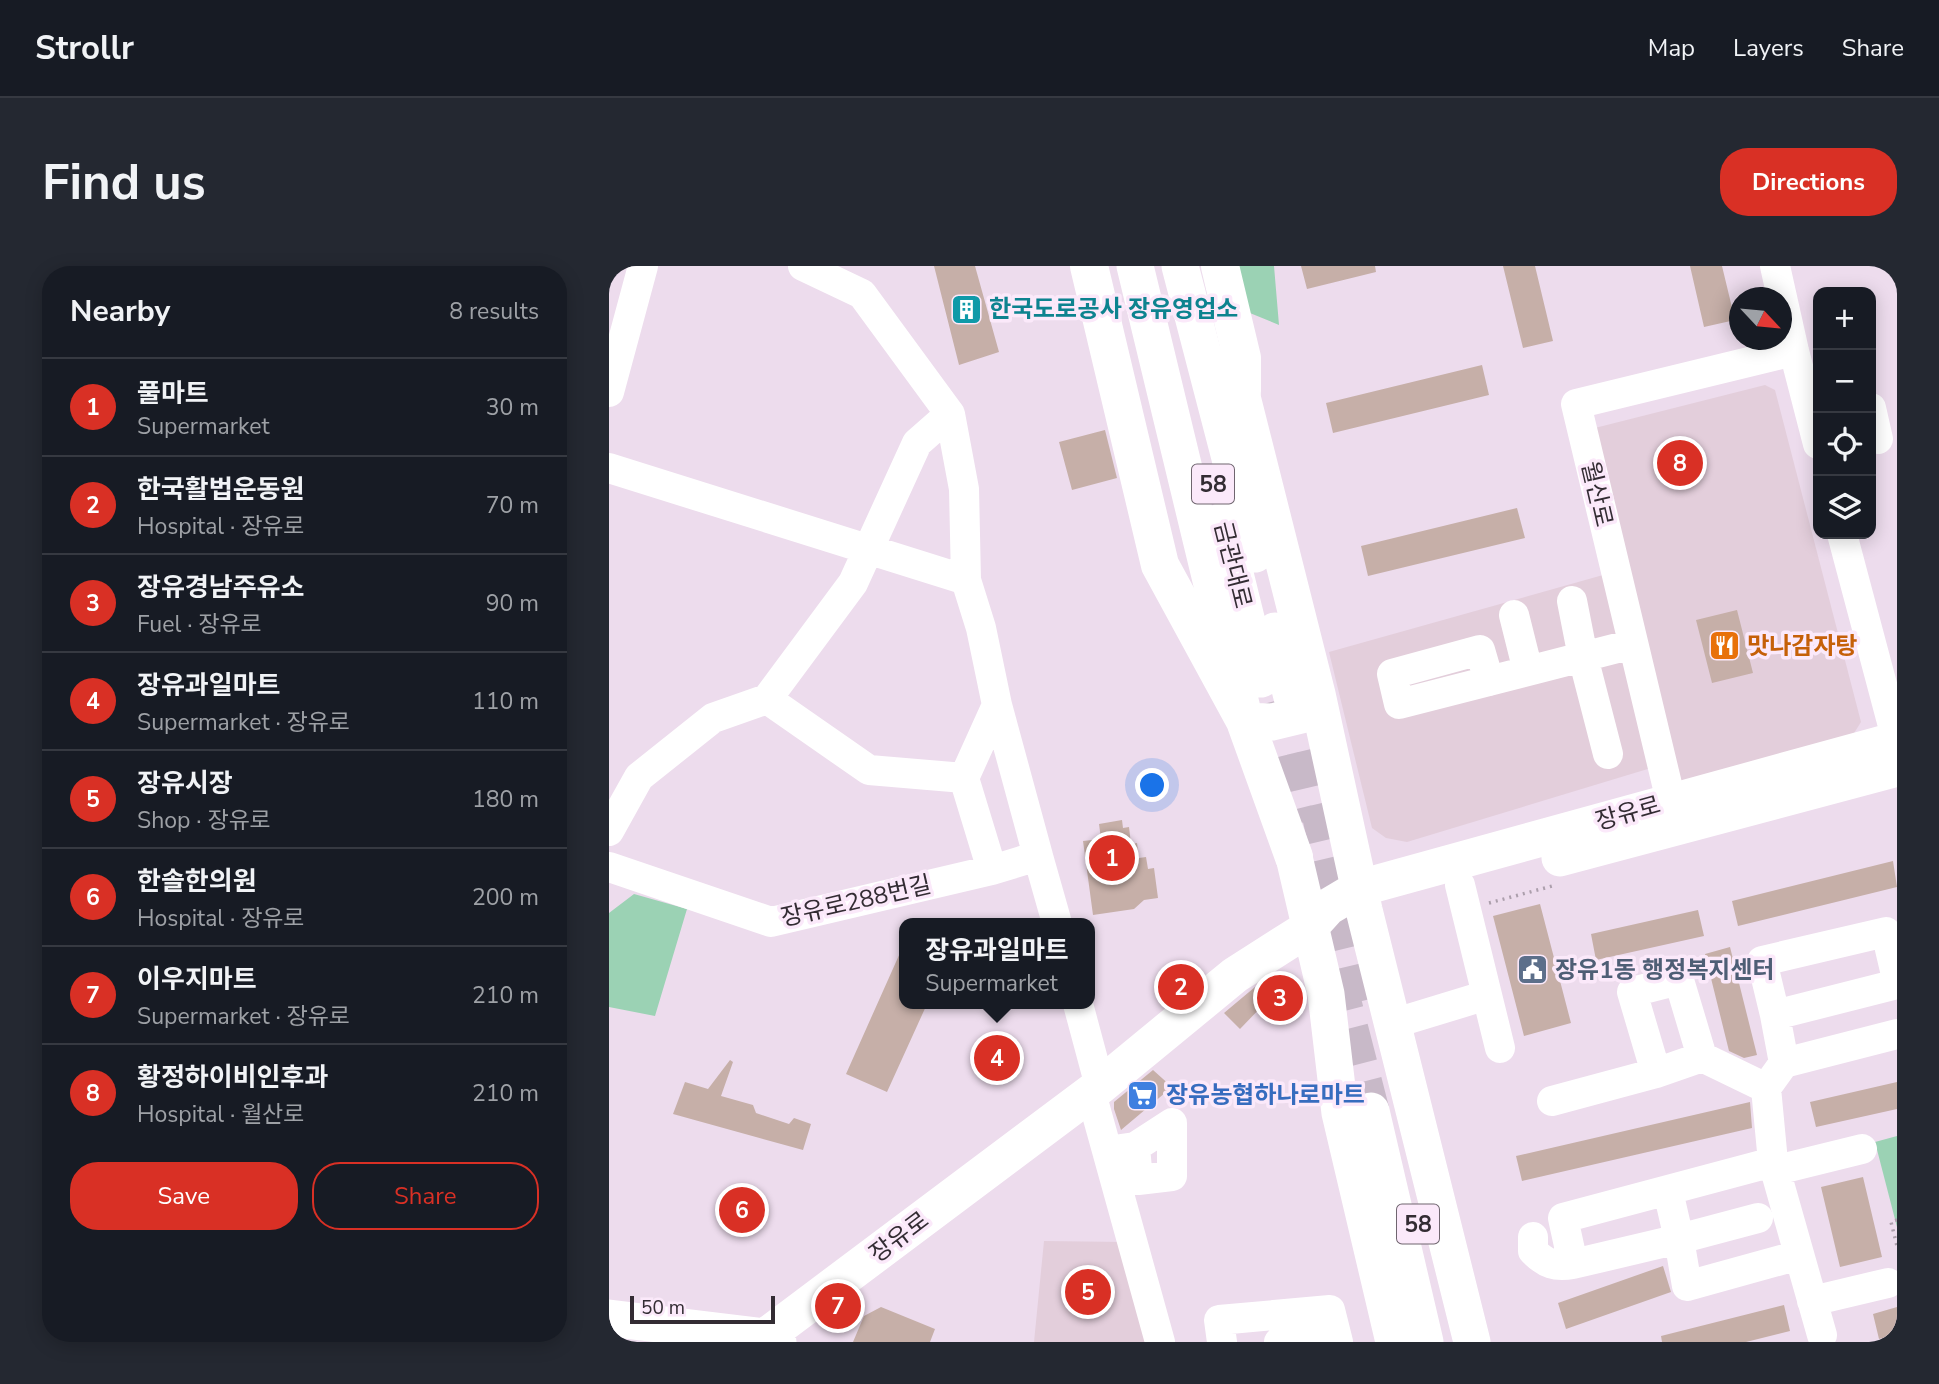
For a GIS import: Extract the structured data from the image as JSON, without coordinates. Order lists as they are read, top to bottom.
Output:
{
  "streets": {
    "main road": ["58", "금관대로", "장유로"],
    "street": ["월산로", "장유로288번길"]
  },
  "crossings": [
    ["월산로", "장유로"]
  ],
  "places": {
    "building": ["한국도로공사 장유영업소"],
    "restaurant": ["맛나감자탕"],
    "public building": ["장유1동 행정복지센터"],
    "supermarket": ["장유농협하나로마트"]
  },
  "scale_bar": "50 m",
  "north": "bottom right",
  "page": {
    "header": "Strollr",
    "nav": ["Map", "Layers", "Share"],
    "buttons": [
      "Directions",
      ["Save", "Share"]
    ],
    "title": "Find us",
    "heading": ["Nearby", "8 results"],
    "map_buttons": ["+", "−"],
    "list": [
      {
        "mark": "1",
        "name": "풀마트",
        "note": "Supermarket",
        "value": "30 m"
      },
      {
        "mark": "2",
        "name": "한국활법운동원",
        "note": "Hospital · 장유로",
        "value": "70 m"
      },
      {
        "mark": "3",
        "name": "장유경남주유소",
        "note": "Fuel · 장유로",
        "value": "90 m"
      },
      {
        "mark": "4",
        "name": "장유과일마트",
        "note": "Supermarket · 장유로",
        "value": "110 m"
      },
      {
        "mark": "5",
        "name": "장유시장",
        "note": "Shop · 장유로",
        "value": "180 m"
      },
      {
        "mark": "6",
        "name": "한솔한의원",
        "note": "Hospital · 장유로",
        "value": "200 m"
      },
      {
        "mark": "7",
        "name": "이우지마트",
        "note": "Supermarket · 장유로",
        "value": "210 m"
      },
      {
        "mark": "8",
        "name": "황정하이비인후과",
        "note": "Hospital · 월산로",
        "value": "210 m"
      }
    ],
    "pins": [
      "8",
      "1",
      "2",
      "3",
      "4",
      "6",
      "5",
      "7"
    ],
    "popup": ["장유과일마트", "Supermarket"],
    "scale": "50 m"
  }
}
